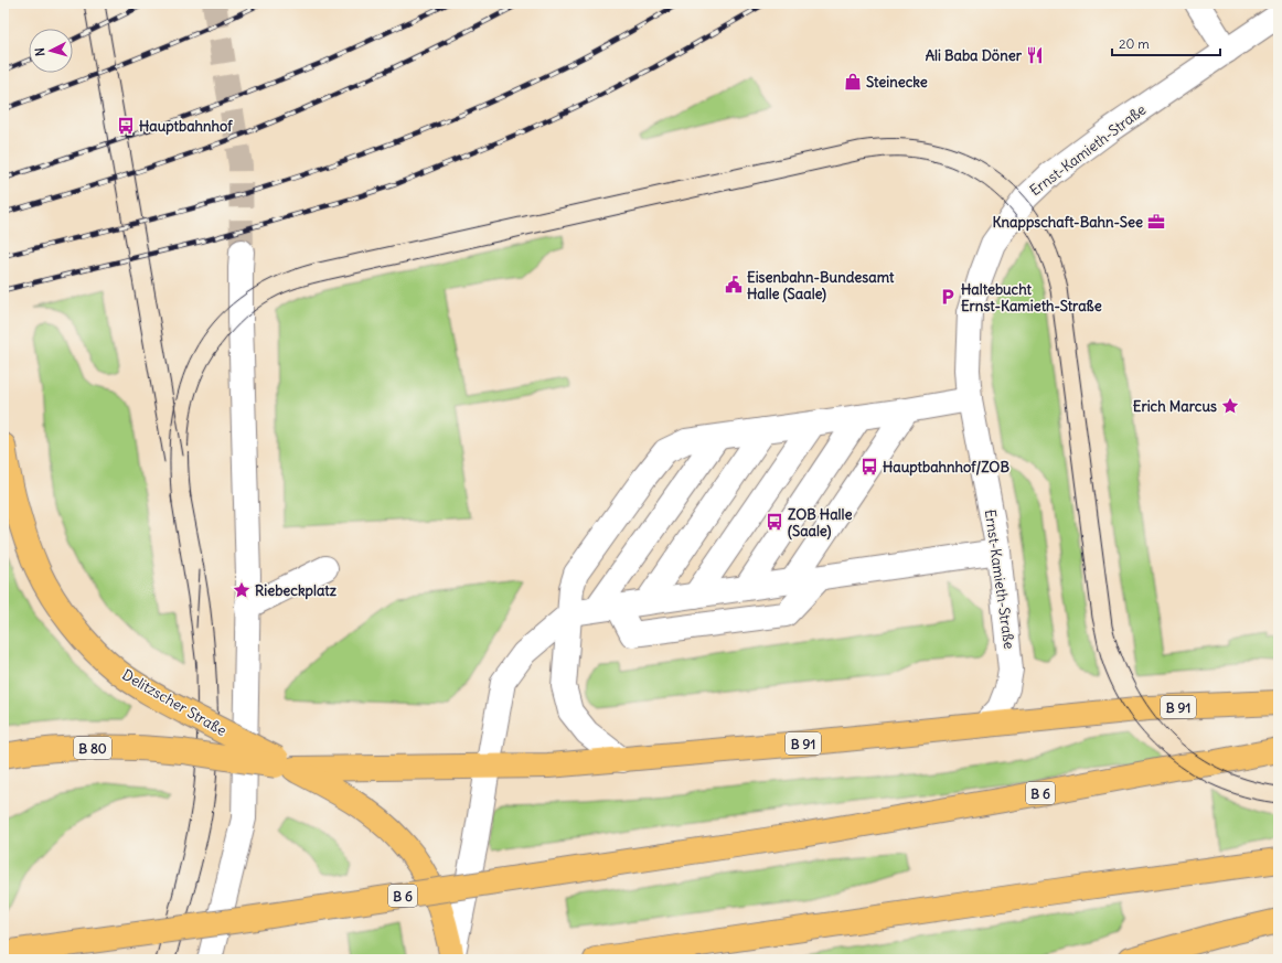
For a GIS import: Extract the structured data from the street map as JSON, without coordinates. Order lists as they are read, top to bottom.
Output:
{
  "streets": {
    "main road": [
      "Delitzscher Straße",
      "B 91",
      "B 80",
      "B 6"
    ],
    "street": ["Ernst-Kamieth-Straße"]
  },
  "crossings": [
    ["Ernst-Kamieth-Straße", "B 91"],
    ["Delitzscher Straße", "B 91"],
    ["Delitzscher Straße", "B 80"],
    ["B 91", "B 80"]
  ],
  "places": {
    "restaurant": ["Ali Baba Döner"],
    "shop": ["Steinecke"],
    "bus stop": ["Hauptbahnhof", "Hauptbahnhof/ZOB", "ZOB Halle (Saale)"],
    "office": ["Knappschaft-Bahn-See"],
    "public building": ["Eisenbahn-Bundesamt Halle (Saale)"],
    "parking": ["Haltebucht Ernst-Kamieth-Straße"],
    "place": ["Erich Marcus", "Riebeckplatz"]
  },
  "scale_bar": "20 m",
  "north": "left"
}
